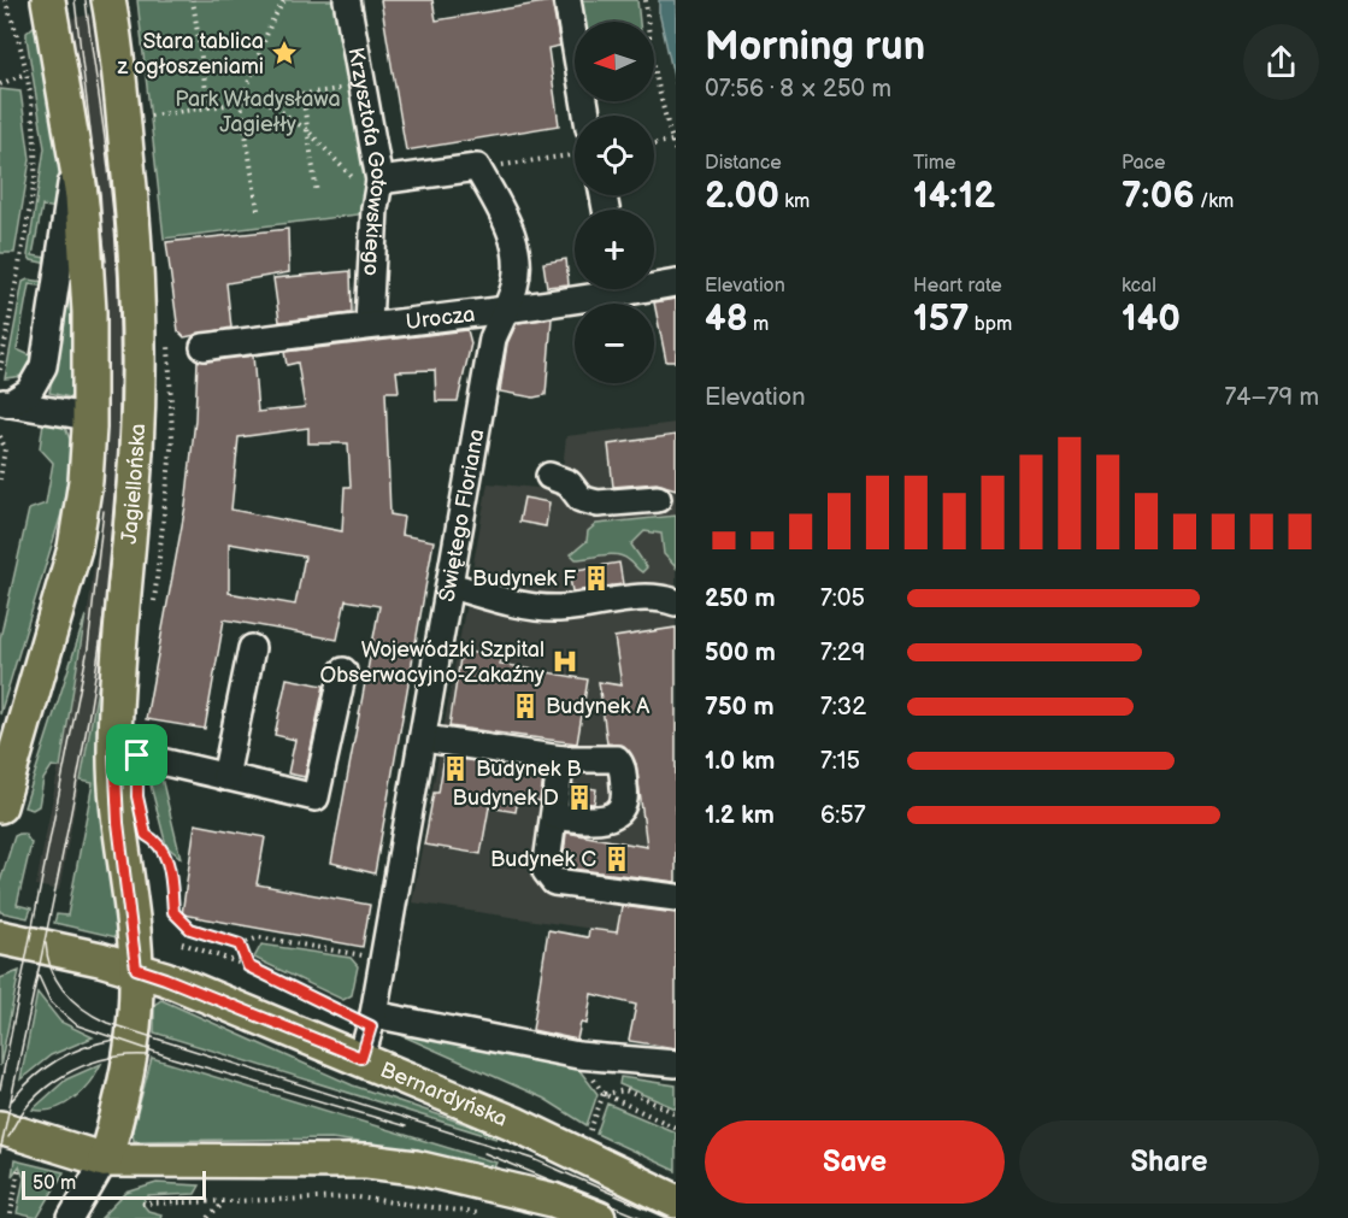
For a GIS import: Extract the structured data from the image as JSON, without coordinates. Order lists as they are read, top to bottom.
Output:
{
  "streets": {
    "main road": ["Jagiellońska", "Bernardyńska"],
    "street": ["Krzysztofa Gotowskiego", "Urocza", "Świętego Floriana"]
  },
  "crossings": [
    ["Krzysztofa Gotowskiego", "Urocza"],
    ["Krzysztofa Gotowskiego", "Świętego Floriana"],
    ["Urocza", "Świętego Floriana"],
    ["Jagiellońska", "Bernardyńska"],
    ["Świętego Floriana", "Bernardyńska"]
  ],
  "parks": ["Park Władysława Jagiełły"],
  "places": {
    "place": ["Stara tablica z ogłoszeniami"],
    "building": [
      "Budynek F",
      "Budynek A",
      "Budynek B",
      "Budynek D",
      "Budynek C"
    ],
    "hospital": ["Wojewódzki Szpital Obserwacyjno-Zakaźny"]
  },
  "scale_bar": "50 m",
  "north": "left",
  "page": {
    "heading": ["Morning run", "07:56 · 8 × 250 m"],
    "map_buttons": ["+", "−"],
    "stats": [
      ["Distance", "2.00 km"],
      ["Time", "14:12"],
      ["Pace", "7:06 /km"],
      ["Elevation", "48 m"],
      ["Heart rate", "157 bpm"],
      ["kcal", "140"]
    ],
    "chart": ["Elevation", "74–79 m"],
    "list": [
      {
        "name": "250 m",
        "note": "7:05"
      },
      {
        "name": "500 m",
        "note": "7:29"
      },
      {
        "name": "750 m",
        "note": "7:32"
      },
      {
        "name": "1.0 km",
        "note": "7:15"
      },
      {
        "name": "1.2 km",
        "note": "6:57"
      }
    ],
    "buttons": ["Save", "Share"],
    "scale": "50 m"
  }
}
